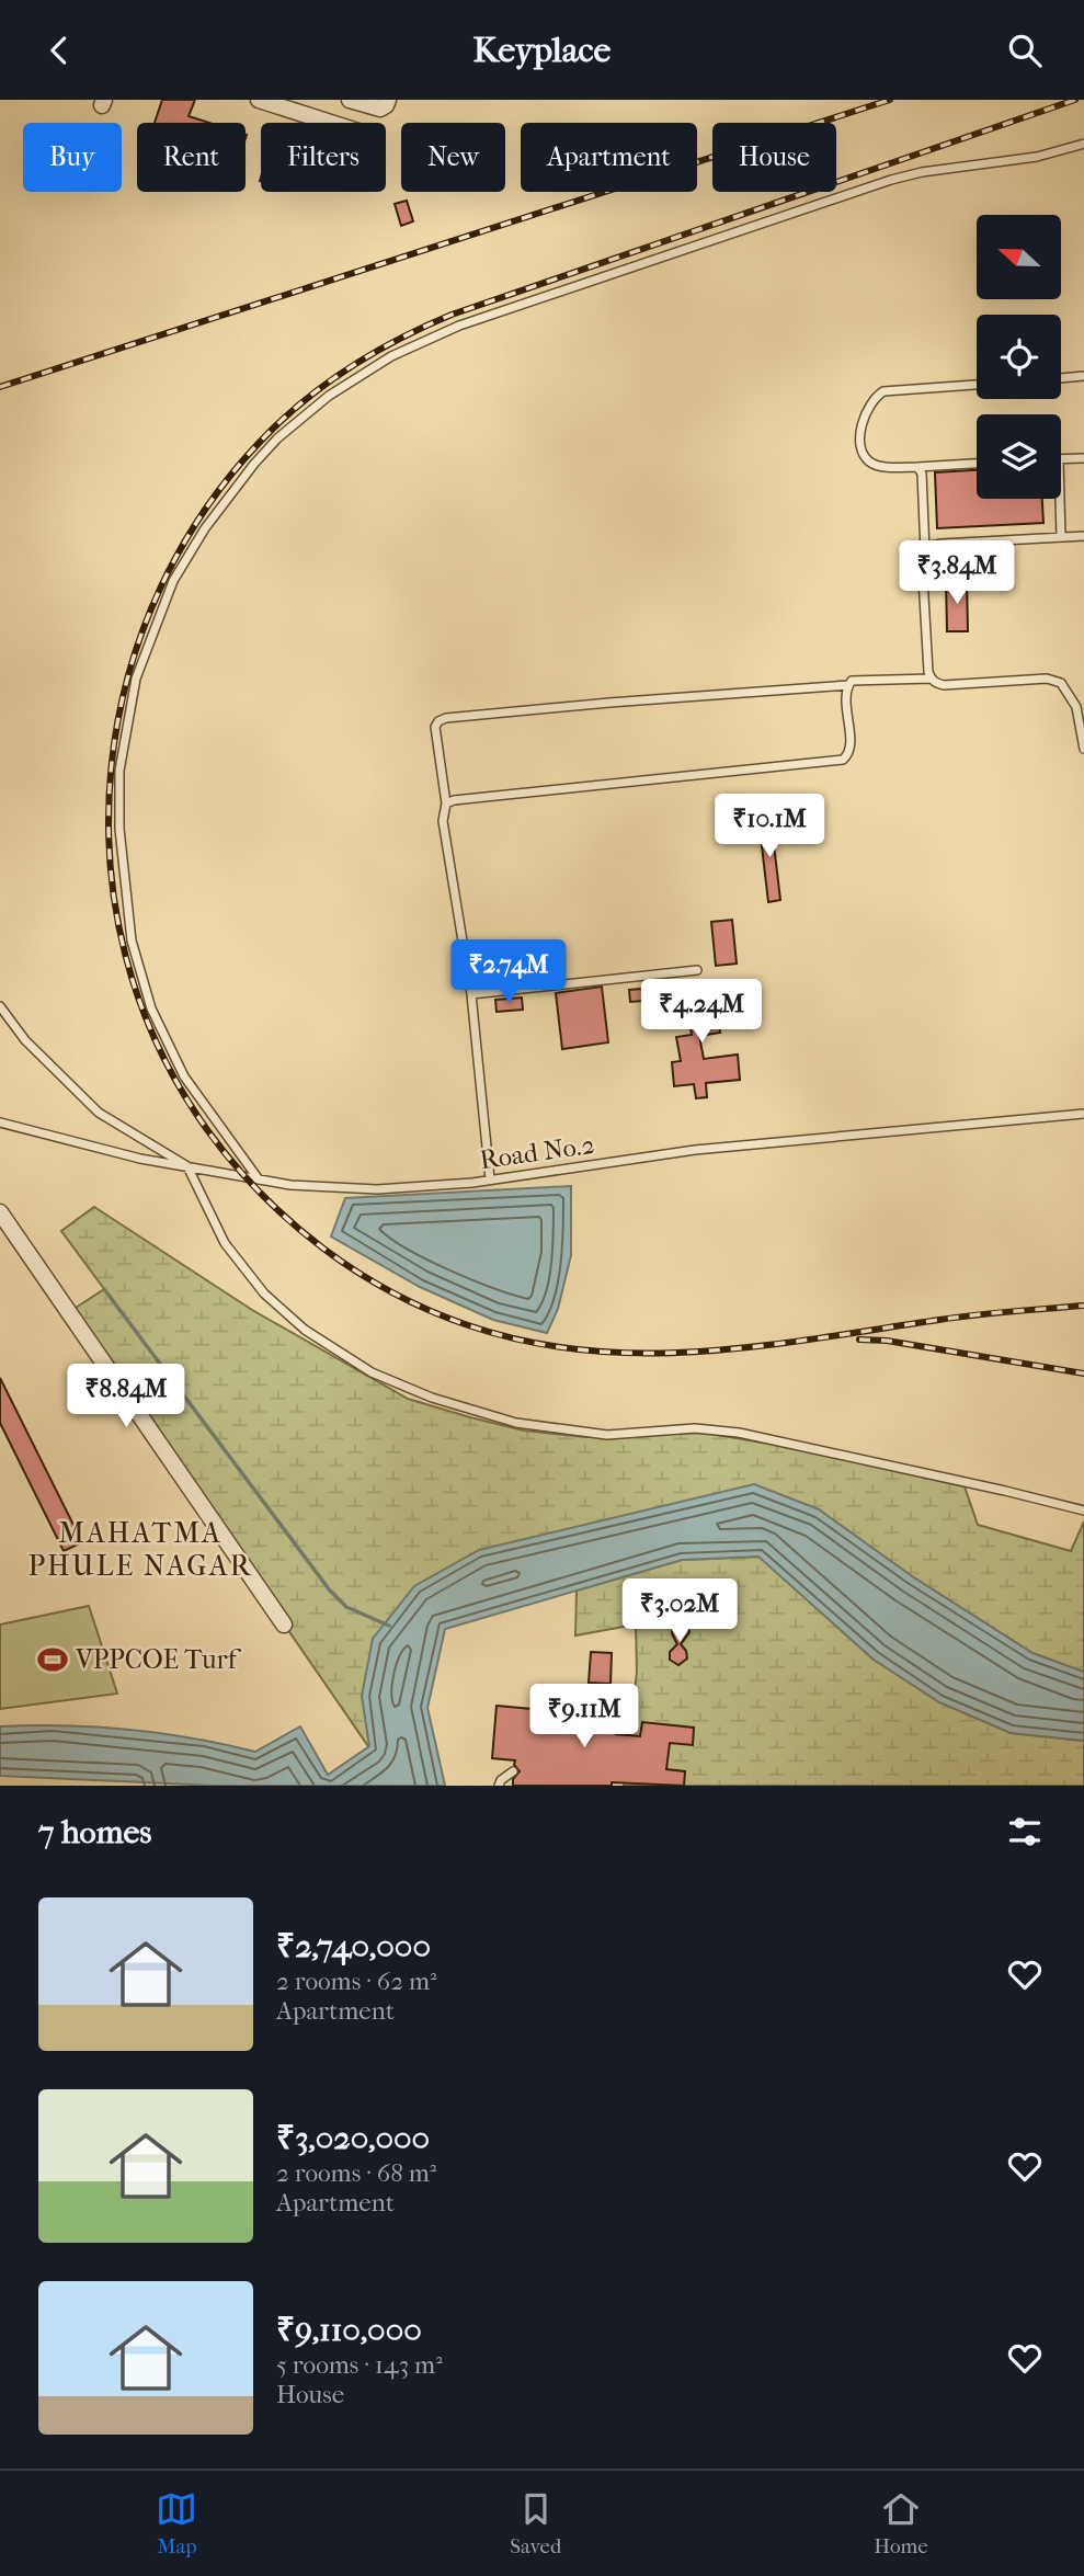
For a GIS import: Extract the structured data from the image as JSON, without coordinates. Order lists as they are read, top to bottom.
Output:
{
  "streets": {
    "lane": ["Road No.2"]
  },
  "districts": ["MAHATMA PHULE NAGAR"],
  "places": {
    "sports": ["VPPCOE Turf"]
  },
  "north": "left",
  "page": {
    "header": "Keyplace",
    "chip": [
      "Buy",
      "Rent",
      "Filters",
      "New",
      "Apartment",
      "House"
    ],
    "price": [
      "₹3.84M",
      "₹10.1M",
      "₹2.74M",
      "₹4.24M",
      "₹8.84M",
      "₹3.02M",
      "₹9.11M"
    ],
    "heading": "7 homes",
    "list": [
      {
        "name": "₹2,740,000",
        "note": "2 rooms · 62 m² · Apartment"
      },
      {
        "name": "₹3,020,000",
        "note": "2 rooms · 68 m² · Apartment"
      },
      {
        "name": "₹9,110,000",
        "note": "5 rooms · 143 m² · House"
      }
    ],
    "tabs": ["Map", "Saved", "Home"]
  }
}
